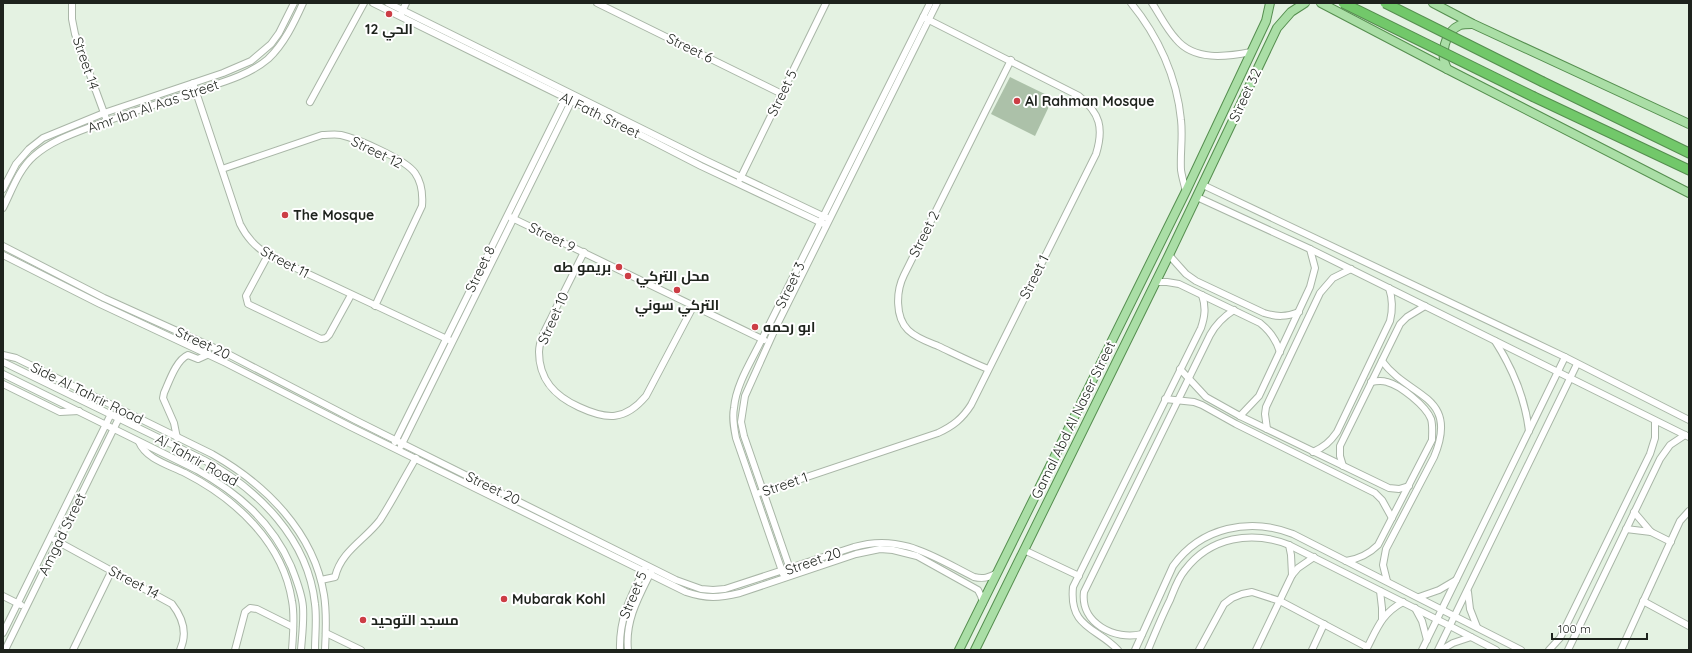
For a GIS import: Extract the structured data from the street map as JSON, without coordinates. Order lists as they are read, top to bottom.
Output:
{
  "streets": {
    "main road": ["Street 32", "Gamal Abd Al Naser Street"],
    "street": [
      "Street 6",
      "Street 14",
      "Street 5",
      "Amr Ibn Al Aas Street",
      "Al Fath Street",
      "Street 12",
      "Street 2",
      "Street 9",
      "Street 11",
      "Street 8",
      "Street 1",
      "Street 3",
      "Street 10",
      "Street 20",
      "Side Al Tahrir Road",
      "Al Tahrir Road",
      "Amgad Street"
    ]
  },
  "crossings": [
    ["Street 6", "Street 5"],
    ["Street 14", "Amr Ibn Al Aas Street"],
    ["Street 14", "Amgad Street"],
    ["Street 5", "Al Fath Street"],
    ["Street 5", "Street 20"],
    ["Street 32", "Gamal Abd Al Naser Street"],
    ["Amr Ibn Al Aas Street", "Street 11"],
    ["Al Fath Street", "Street 8"],
    ["Al Fath Street", "Street 3"],
    ["Street 12", "Street 11"],
    ["Street 2", "Street 1"],
    ["Street 9", "Street 8"],
    ["Street 9", "Street 3"],
    ["Street 9", "Street 10"],
    ["Street 11", "Street 8"],
    ["Street 8", "Street 20"],
    ["Street 1", "Street 3"],
    ["Street 3", "Street 20"],
    ["Street 20", "Gamal Abd Al Naser Street"],
    ["Side Al Tahrir Road", "Al Tahrir Road"],
    ["Al Tahrir Road", "Amgad Street"]
  ],
  "places": [
    "الحي 12",
    "Al Rahman Mosque",
    "The Mosque",
    "بريمو طه",
    "محل التركي",
    "التركي سوني",
    "ابو رحمه",
    "Mubarak Kohl",
    "مسجد التوحيد"
  ],
  "scale_bar": "100 m"
}
